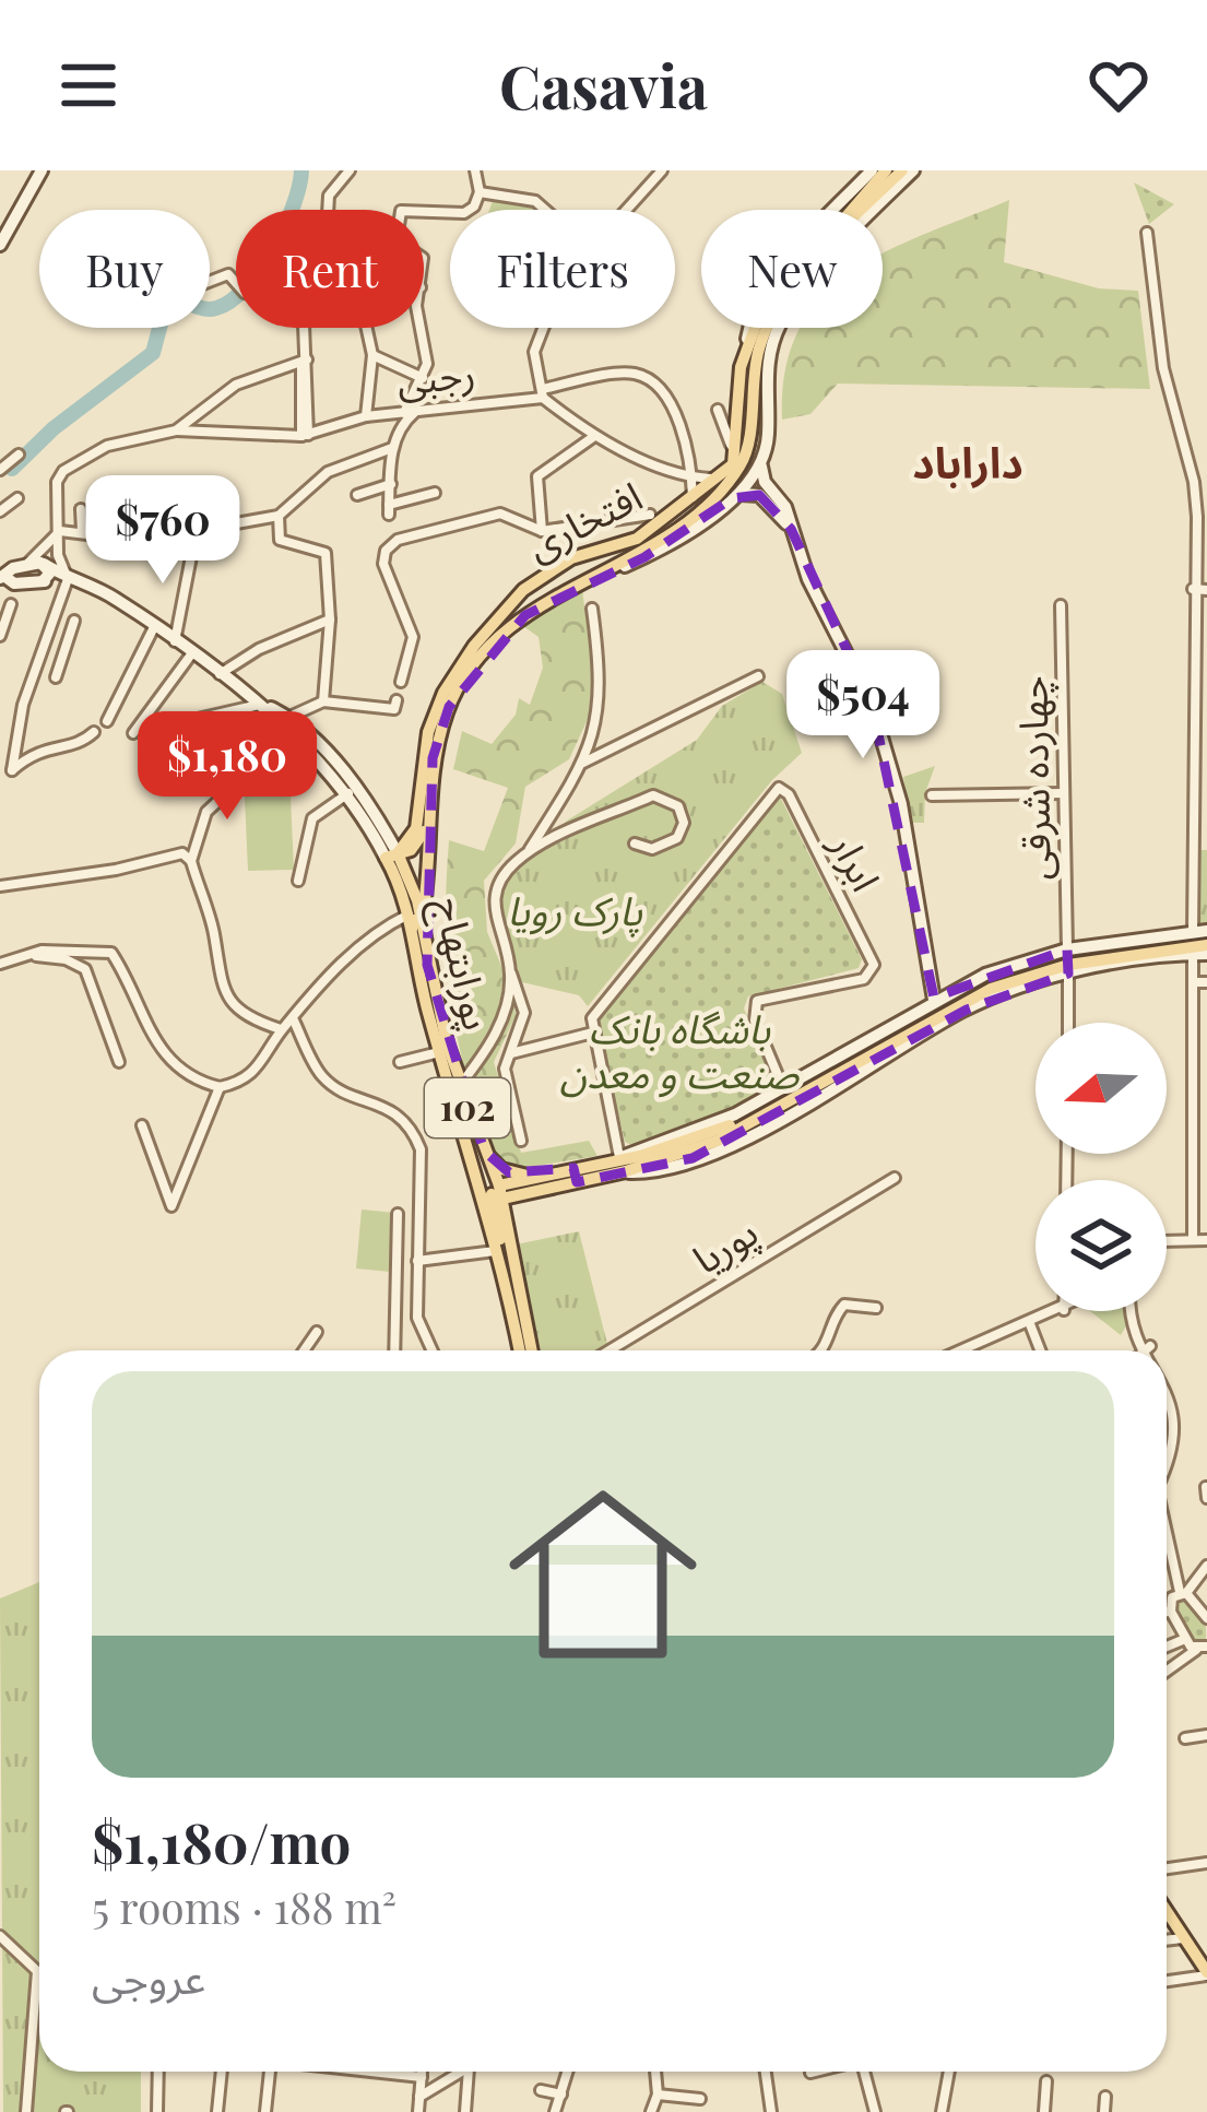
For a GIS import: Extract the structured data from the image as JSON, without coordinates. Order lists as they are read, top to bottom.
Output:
{
  "streets": {
    "main road": ["افتخاری", "پورابتهاج", "102"],
    "street": [
      "رجبی",
      "چهارده شرقی",
      "ابرار",
      "پوریا"
    ]
  },
  "crossings": [
    ["رجبی", "افتخاری"],
    ["افتخاری", "پورابتهاج"],
    ["پورابتهاج", "102"]
  ],
  "districts": ["داراباد"],
  "parks": ["پارک رویا", "باشگاه بانک صنعت و معدن"],
  "north": "left",
  "page": {
    "header": "Casavia",
    "chip": [
      "Buy",
      "Rent",
      "Filters",
      "New"
    ],
    "price": ["$760", "$504", "$1,180"],
    "list": [
      {
        "name": "$1,180/mo",
        "note": "5 rooms · 188 m² · عروجی"
      }
    ]
  }
}
